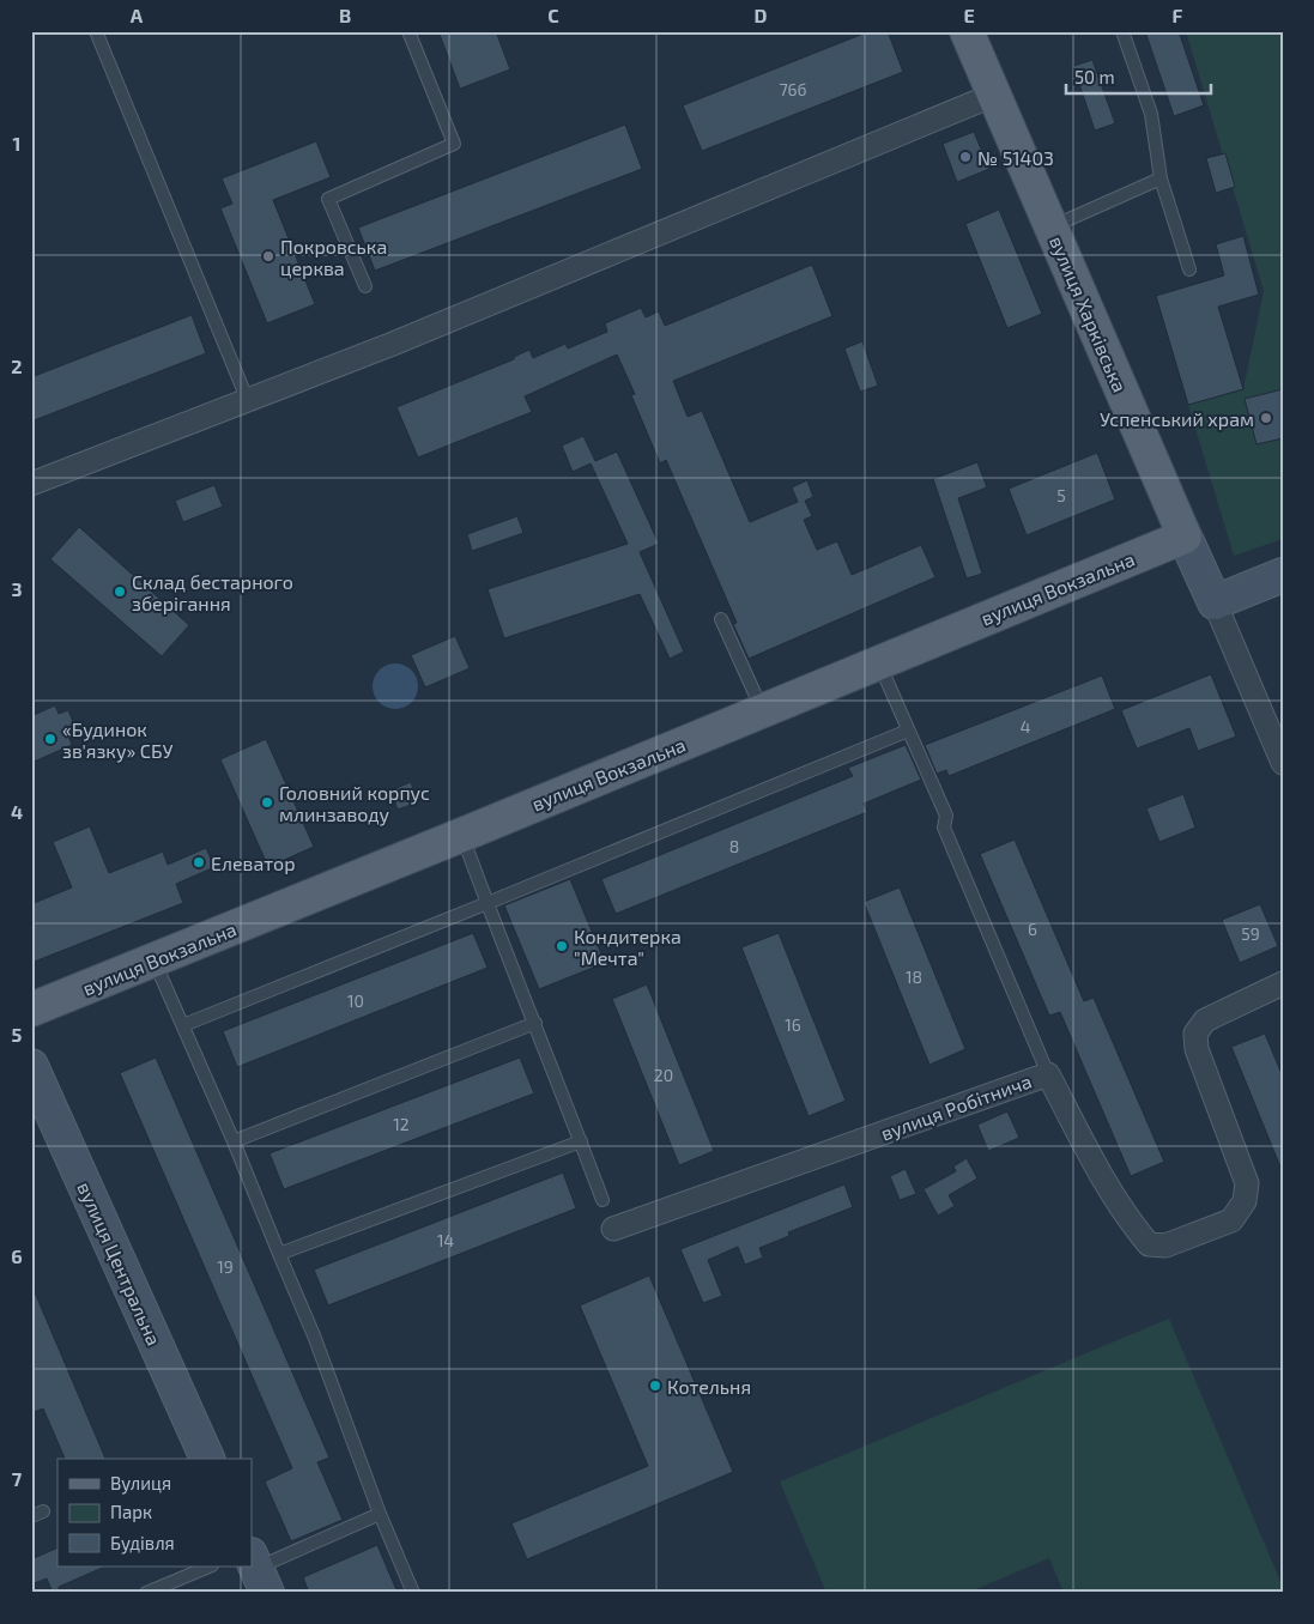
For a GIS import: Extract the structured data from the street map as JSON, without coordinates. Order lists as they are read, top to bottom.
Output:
{
  "streets": {
    "main road": ["вулиця Харківська", "вулиця Вокзальна"],
    "street": ["вулиця Робітнича", "вулиця Центральна"]
  },
  "crossings": [
    ["вулиця Харківська", "вулиця Вокзальна"]
  ],
  "places": [
    "№ 51403",
    "Покровська церква",
    "Успенський храм",
    "Склад бестарного зберігання",
    "«Будинок зв'язку» СБУ",
    "Головний корпус млинзаводу",
    "Елеватор",
    "Кондитерка \"Мечта\"",
    "Котельня"
  ],
  "house_numbers": [
    "76б",
    "5",
    "4",
    "8",
    "6",
    "59",
    "18",
    "10",
    "16",
    "20",
    "12",
    "14",
    "19"
  ],
  "legend": ["Вулиця", "Парк", "Будівля"],
  "scale_bar": "50 m",
  "grid": {
    "columns": [
      "A",
      "B",
      "C",
      "D",
      "E",
      "F"
    ],
    "rows": [
      "1",
      "2",
      "3",
      "4",
      "5",
      "6",
      "7"
    ]
  }
}
